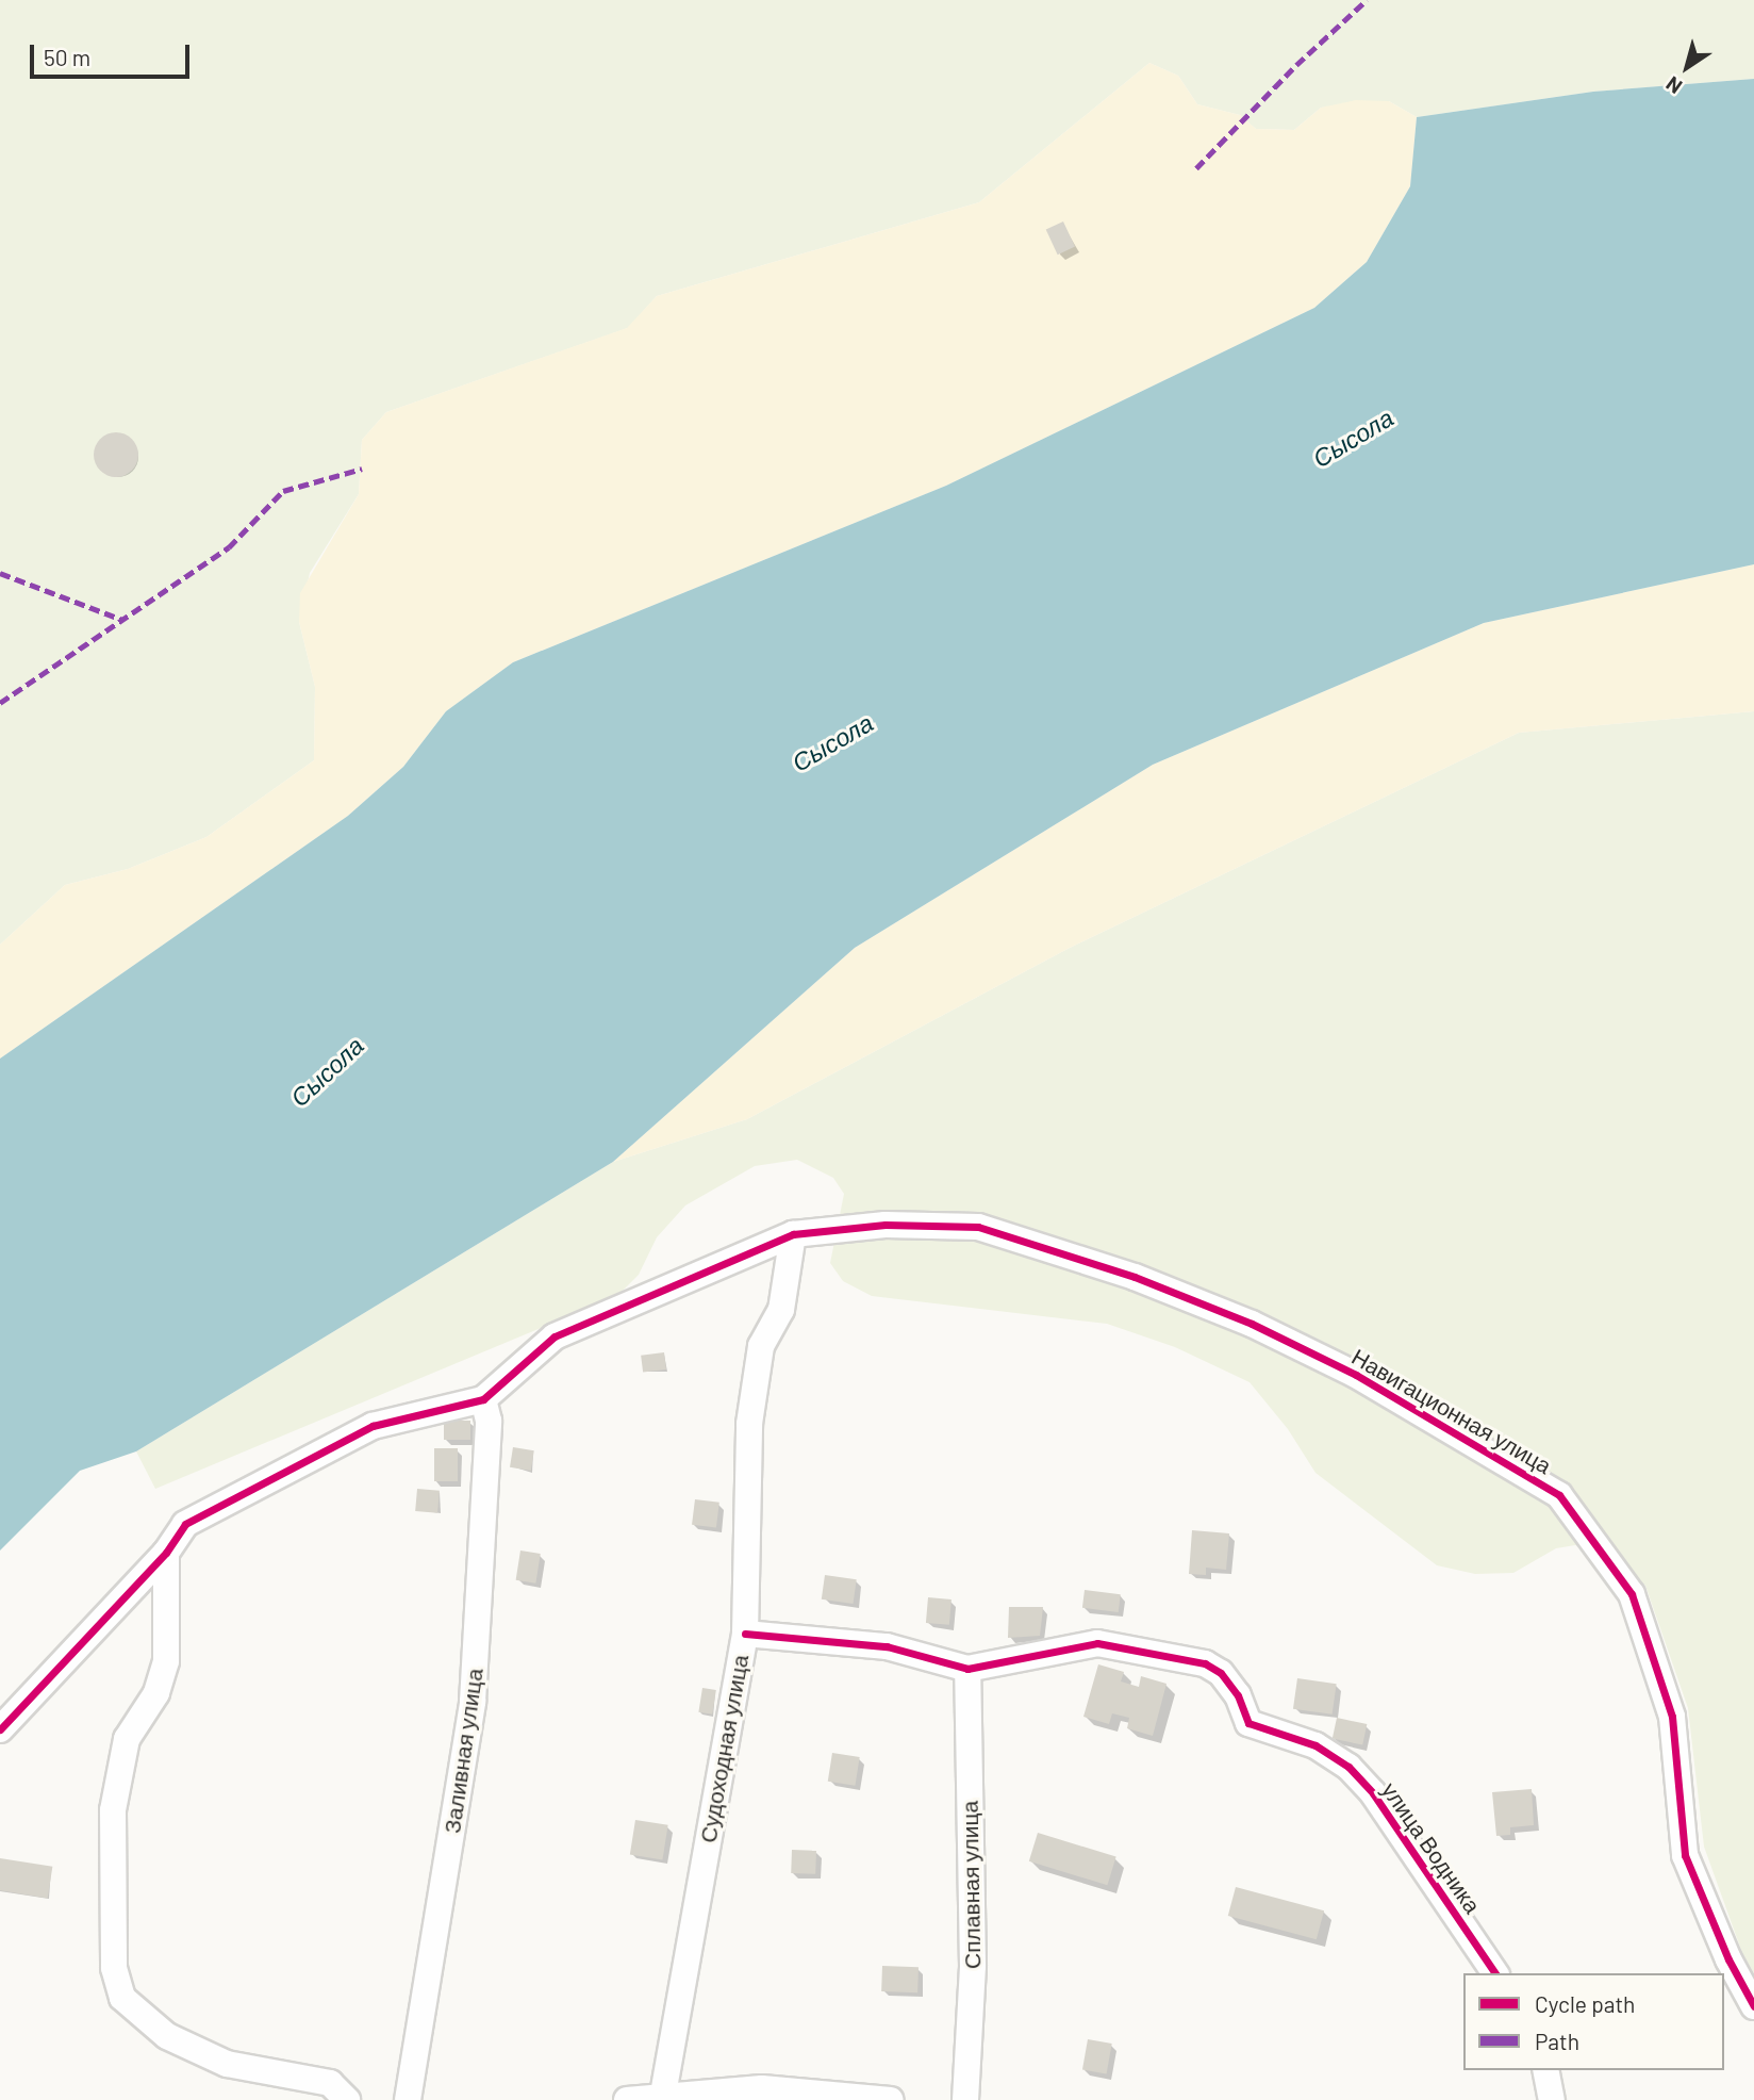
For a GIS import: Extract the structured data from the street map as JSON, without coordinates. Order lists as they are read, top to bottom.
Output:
{
  "streets": {
    "street": [
      "Навигационная улица",
      "Судоходная улица",
      "Заливная улица",
      "улица Водника",
      "Сплавная улица"
    ]
  },
  "crossings": [
    ["Навигационная улица", "Судоходная улица"],
    ["Навигационная улица", "Заливная улица"],
    ["Судоходная улица", "улица Водника"],
    ["улица Водника", "Сплавная улица"]
  ],
  "water": ["Сысола"],
  "legend": ["Cycle path", "Path"],
  "scale_bar": "50 m",
  "north": "bottom left"
}
